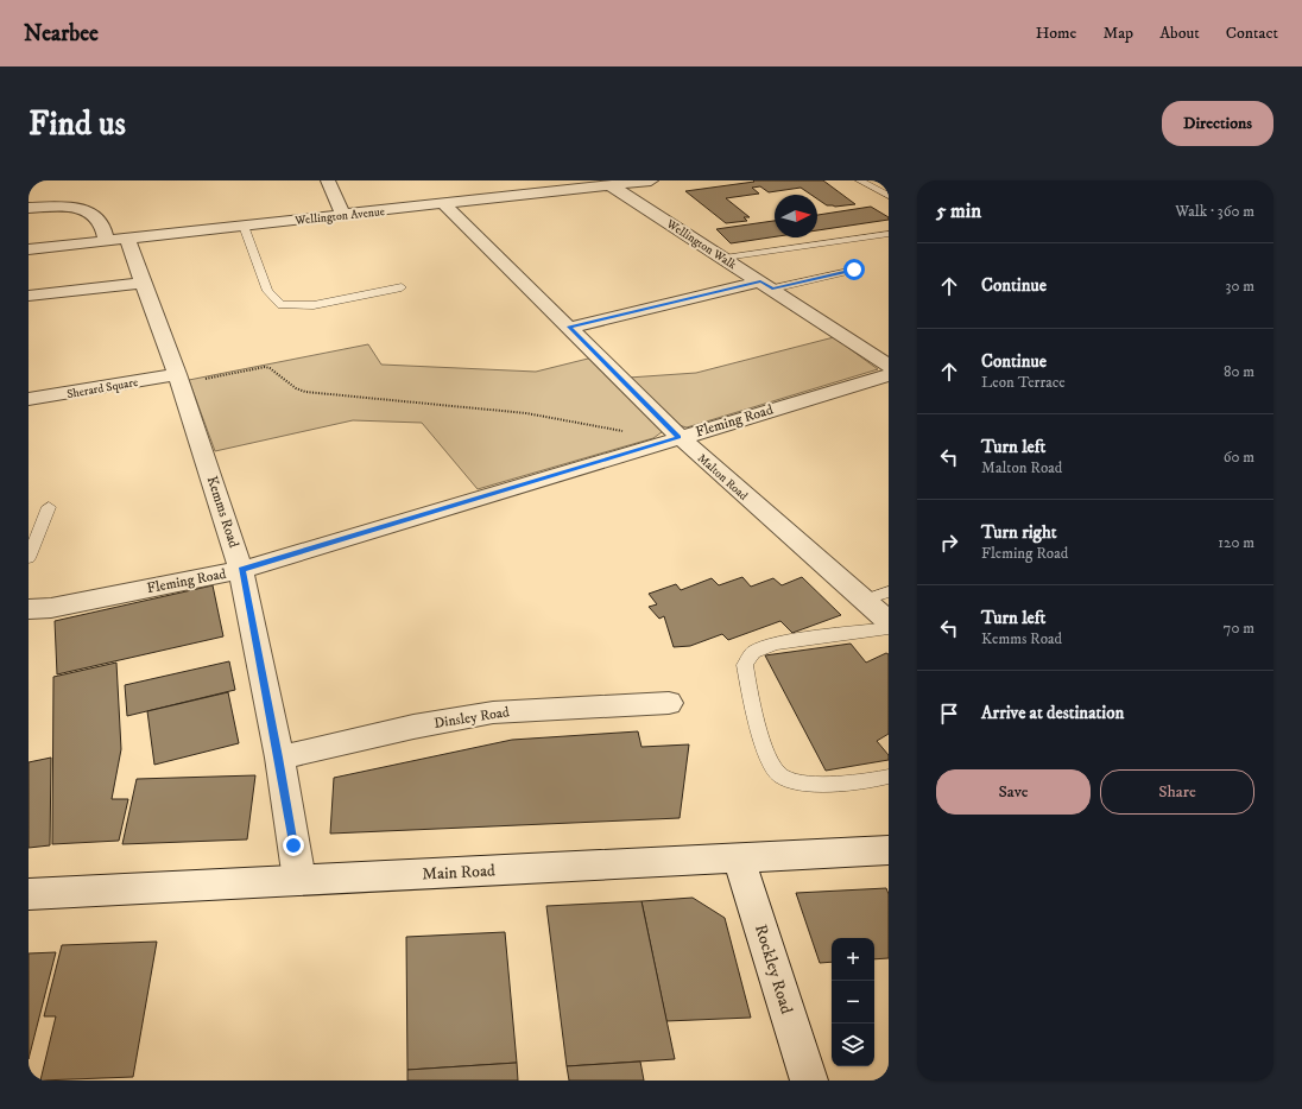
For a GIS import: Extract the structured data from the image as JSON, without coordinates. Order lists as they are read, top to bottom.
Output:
{
  "streets": {
    "street": [
      "Wellington Avenue",
      "Wellington Walk",
      "Sherard Square",
      "Fleming Road",
      "Malton Road",
      "Kemms Road",
      "Dinsley Road",
      "Main Road",
      "Rockley Road"
    ]
  },
  "crossings": [
    ["Wellington Avenue", "Wellington Walk"],
    ["Wellington Avenue", "Malton Road"],
    ["Wellington Avenue", "Kemms Road"],
    ["Sherard Square", "Kemms Road"],
    ["Fleming Road", "Malton Road"],
    ["Fleming Road", "Kemms Road"],
    ["Kemms Road", "Dinsley Road"],
    ["Kemms Road", "Main Road"],
    ["Main Road", "Rockley Road"]
  ],
  "north": "right",
  "page": {
    "header": "Nearbee",
    "nav": [
      "Home",
      "Map",
      "About",
      "Contact"
    ],
    "buttons": [
      "Directions",
      ["Save", "Share"]
    ],
    "title": "Find us",
    "heading": ["5 min", "Walk · 360 m"],
    "list": [
      ["Continue", "30 m"],
      ["Continue", "Leon Terrace", "80 m"],
      ["Turn left", "Malton Road", "60 m"],
      ["Turn right", "Fleming Road", "120 m"],
      ["Turn left", "Kemms Road", "70 m"],
      "Arrive at destination"
    ],
    "map_buttons": ["+", "−"]
  }
}
